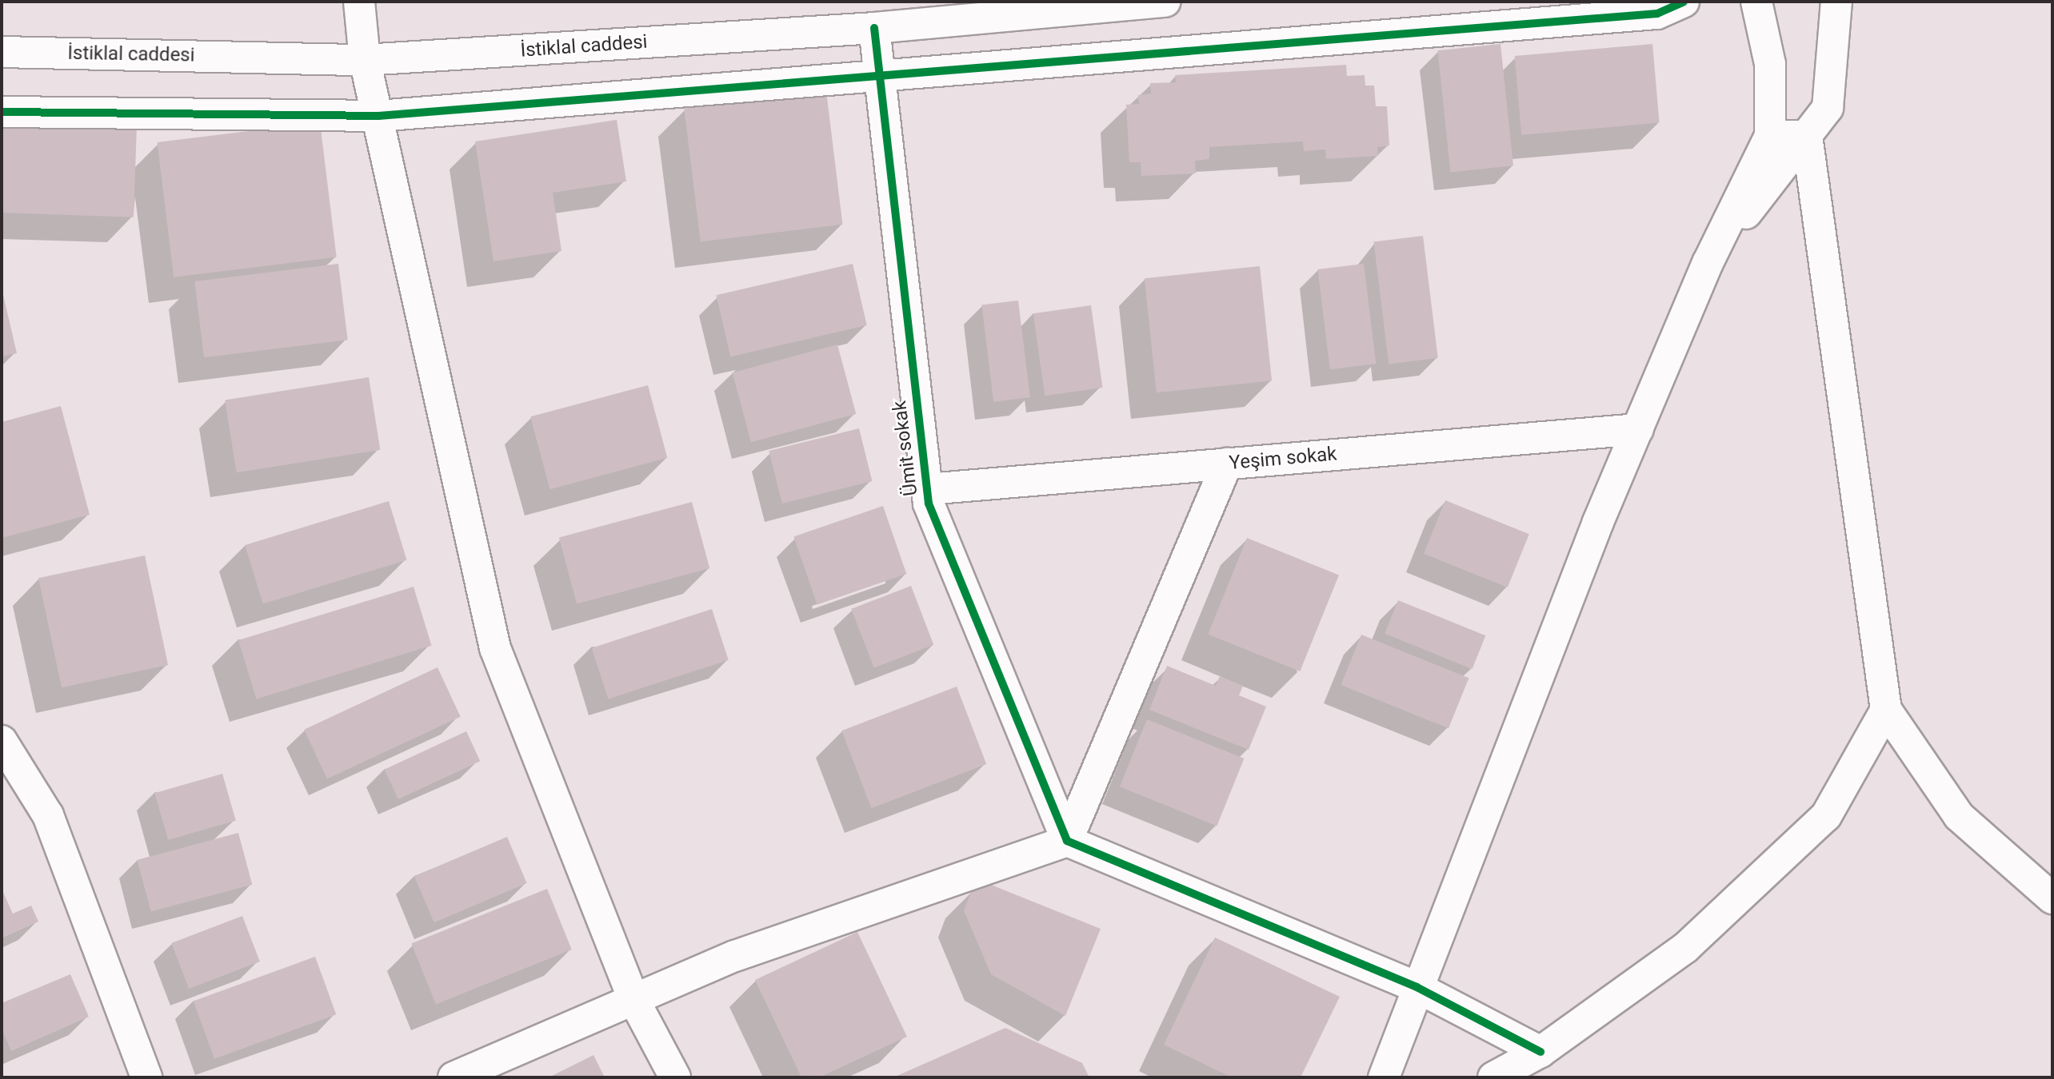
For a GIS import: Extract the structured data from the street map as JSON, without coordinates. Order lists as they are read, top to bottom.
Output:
{
  "streets": {
    "street": ["İstiklal caddesi", "Ümit sokak", "Yeşim sokak"]
  },
  "crossings": [
    ["İstiklal caddesi", "Ümit sokak"],
    ["Ümit sokak", "Yeşim sokak"]
  ]
}
